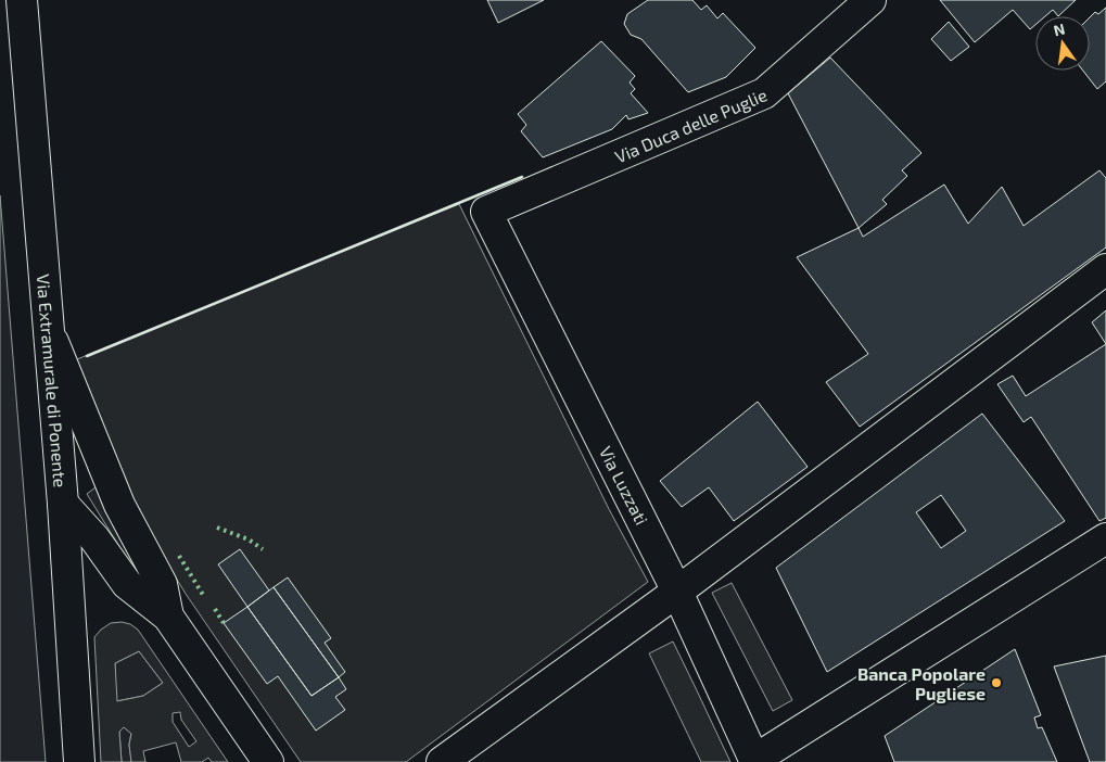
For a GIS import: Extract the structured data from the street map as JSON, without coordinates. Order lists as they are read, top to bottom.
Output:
{
  "streets": {
    "street": ["Via Duca delle Puglie", "Via Extramurale di Ponente", "Via Luzzati"]
  },
  "crossings": [
    ["Via Duca delle Puglie", "Via Luzzati"]
  ],
  "places": ["Banca Popolare Pugliese"],
  "north": "top"
}
